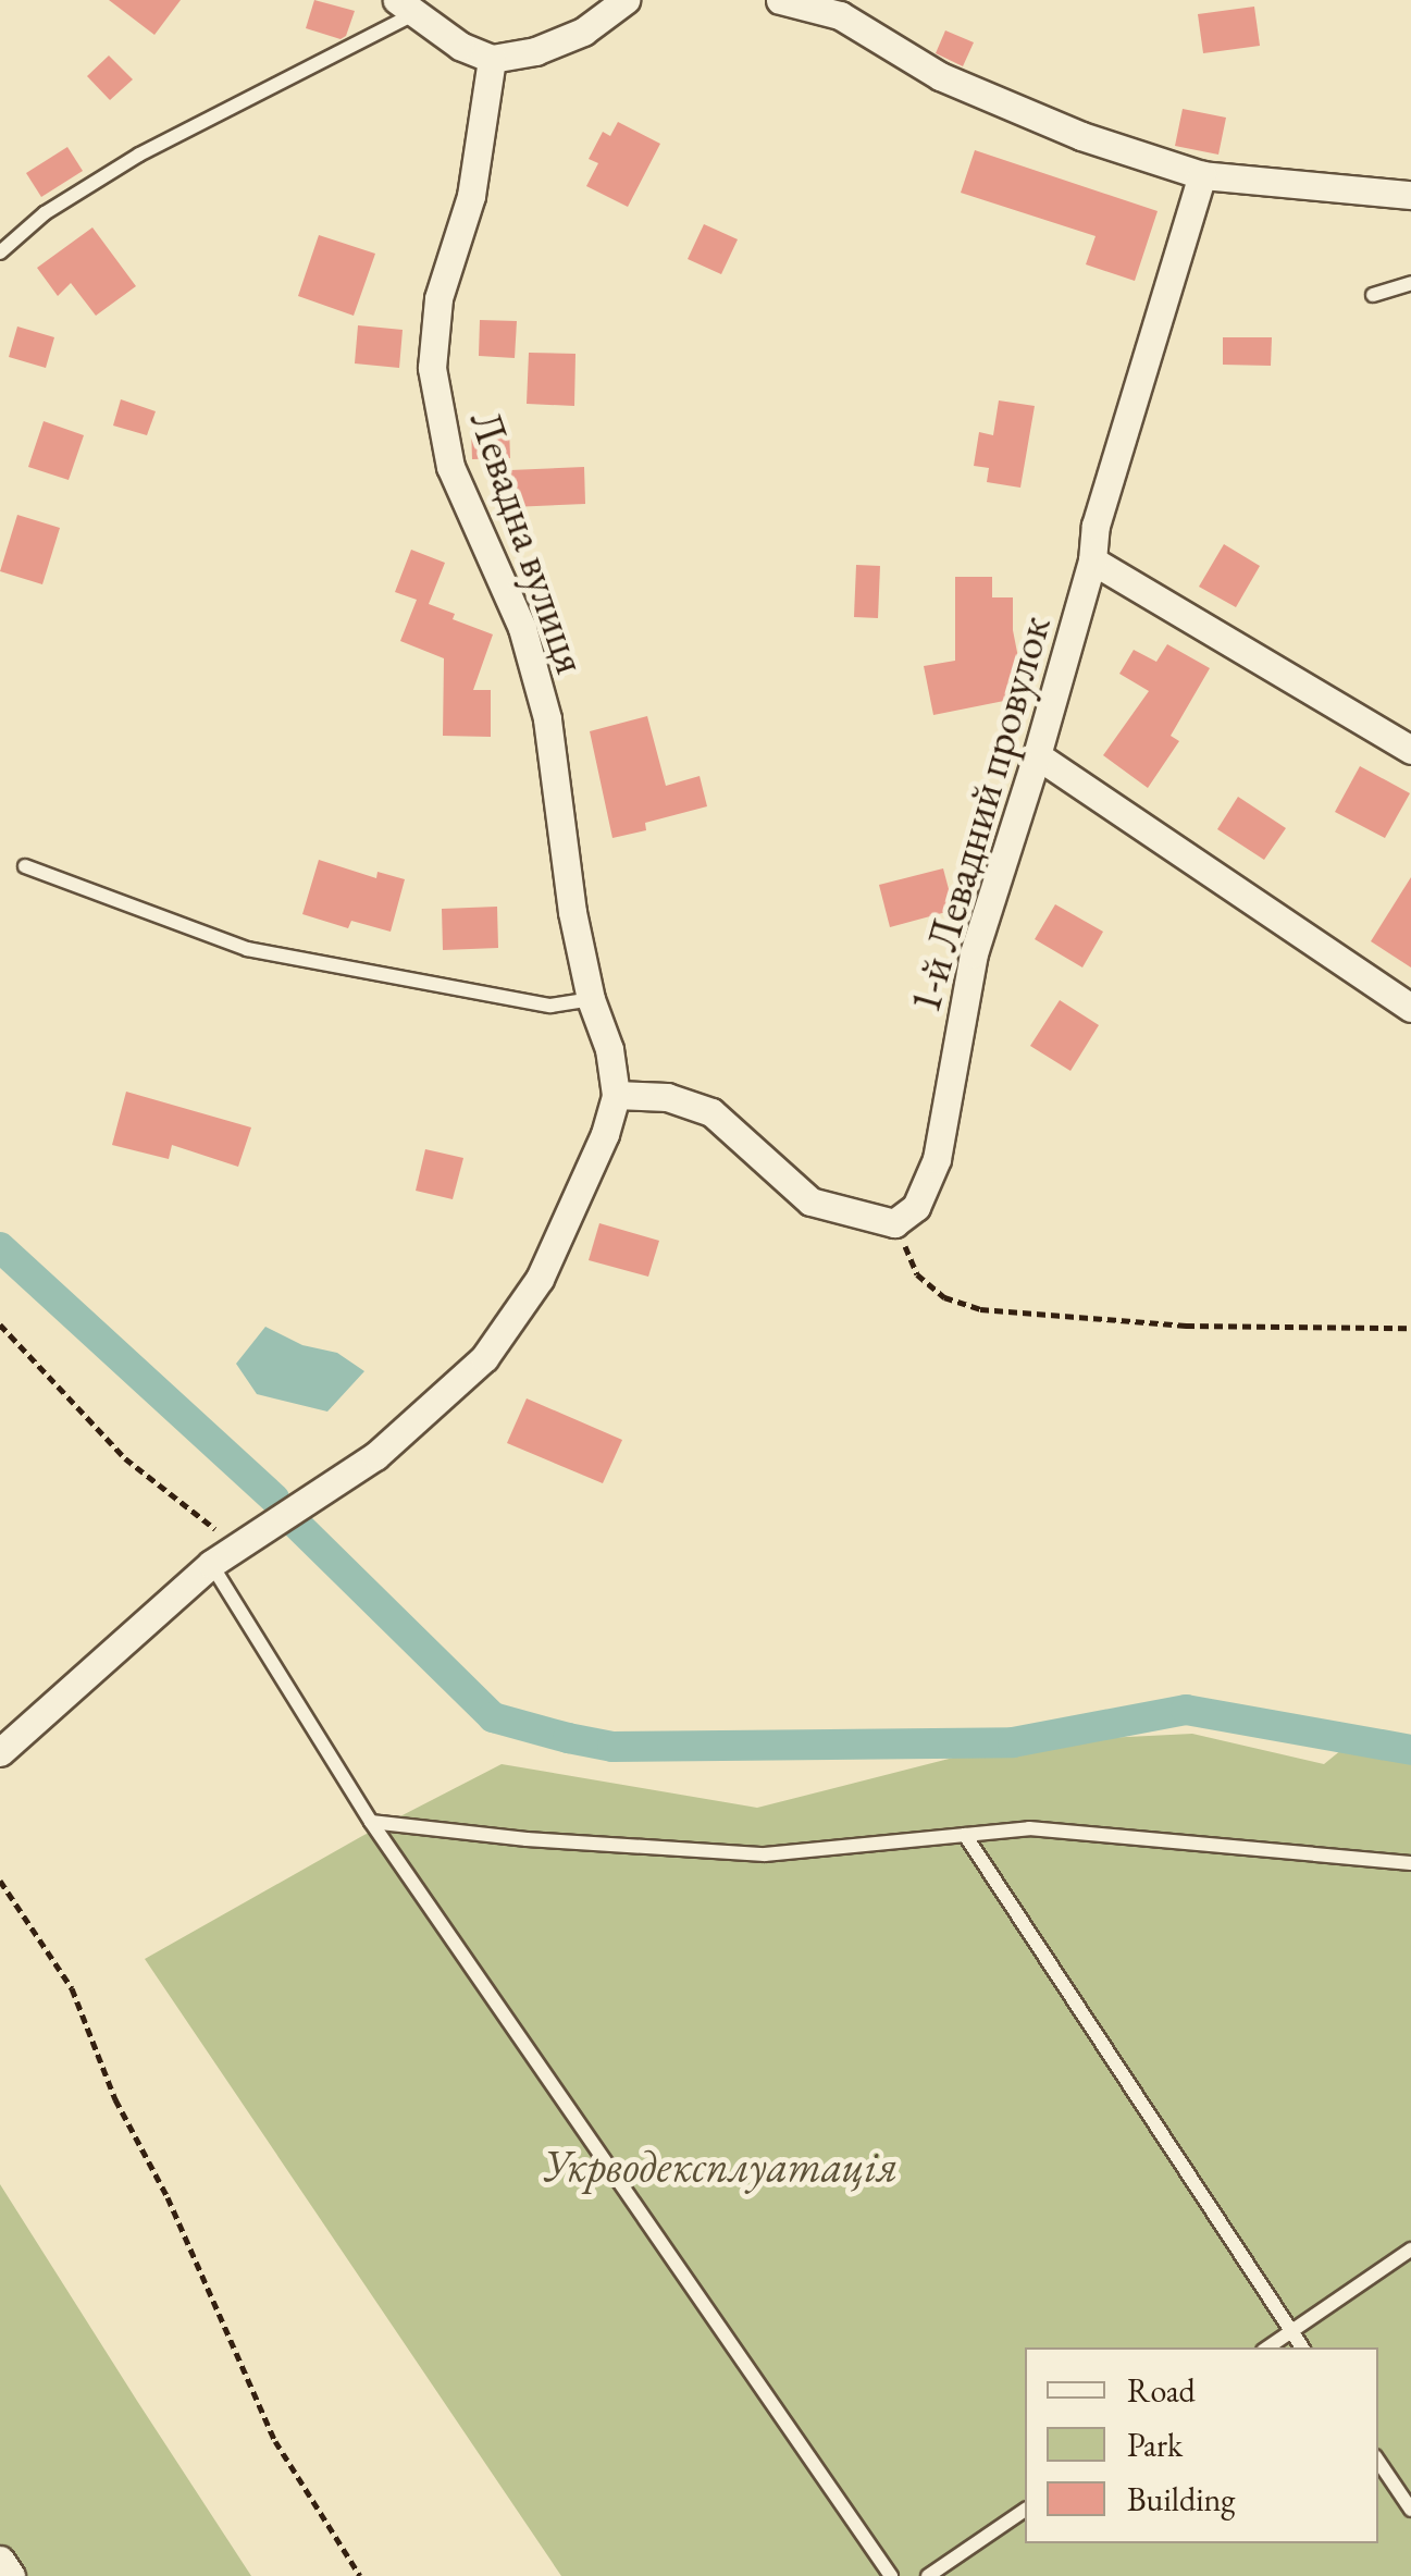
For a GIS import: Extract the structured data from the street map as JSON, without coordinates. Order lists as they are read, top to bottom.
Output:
{
  "streets": {
    "street": ["Левадна вулиця", "1-й Левадний провулок"]
  },
  "parks": ["Укрводексплуатація"],
  "legend": ["Road", "Park", "Building"]
}
